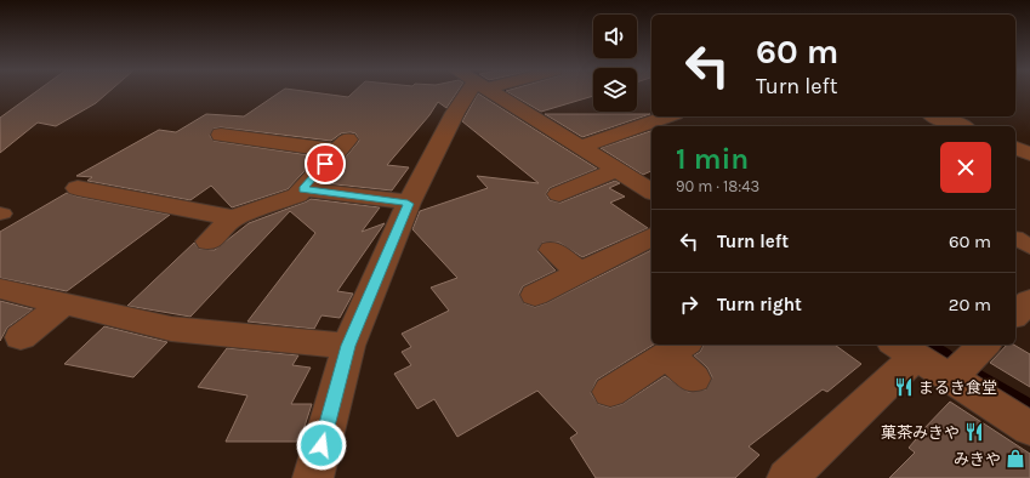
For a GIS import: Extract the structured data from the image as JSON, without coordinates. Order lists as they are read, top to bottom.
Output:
{
  "places": {
    "restaurant": ["まるき食堂", "菓茶みきや"],
    "shop": ["みきや"]
  },
  "page": {
    "turn": ["60 m", "Turn left"],
    "heading": ["1 min", "90 m · 18:43"],
    "list": [
      {
        "name": "Turn left",
        "value": "60 m"
      },
      {
        "name": "Turn right",
        "value": "20 m"
      }
    ]
  }
}
